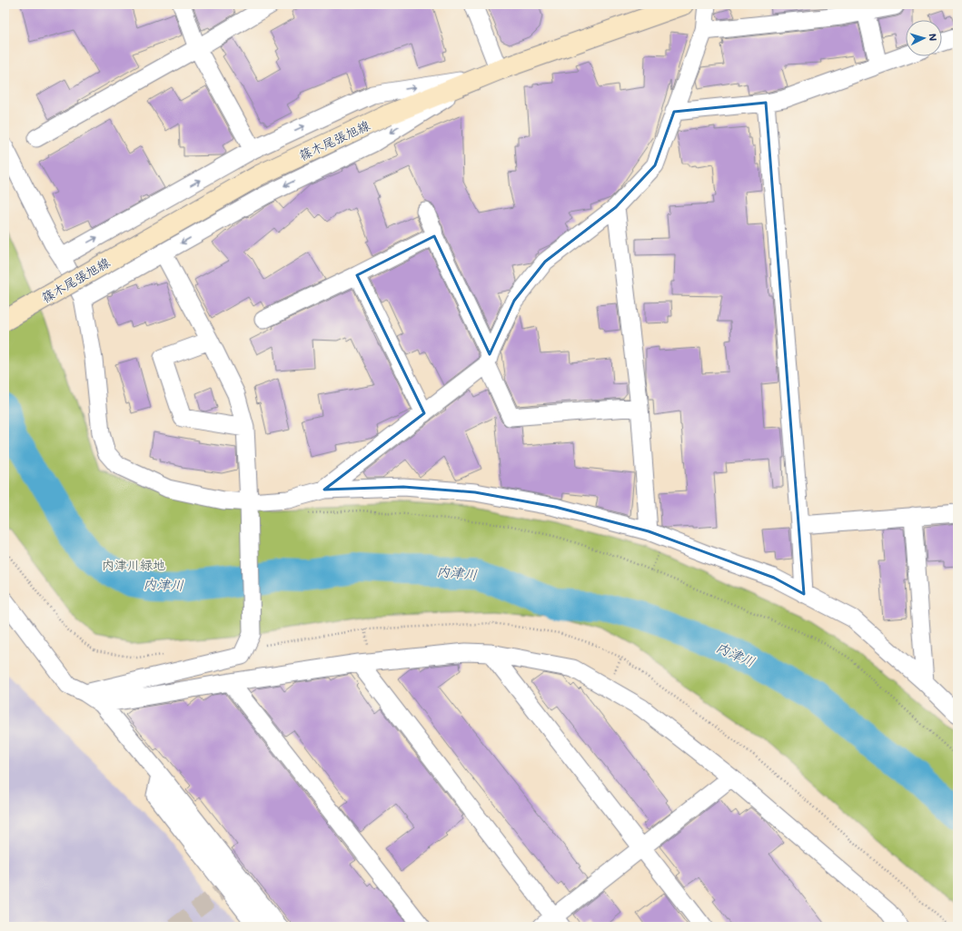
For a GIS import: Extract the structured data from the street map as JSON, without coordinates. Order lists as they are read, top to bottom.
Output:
{
  "streets": {
    "main road": ["篠木尾張旭線"]
  },
  "water": ["内津川"],
  "parks": ["内津川緑地"],
  "north": "right"
}
